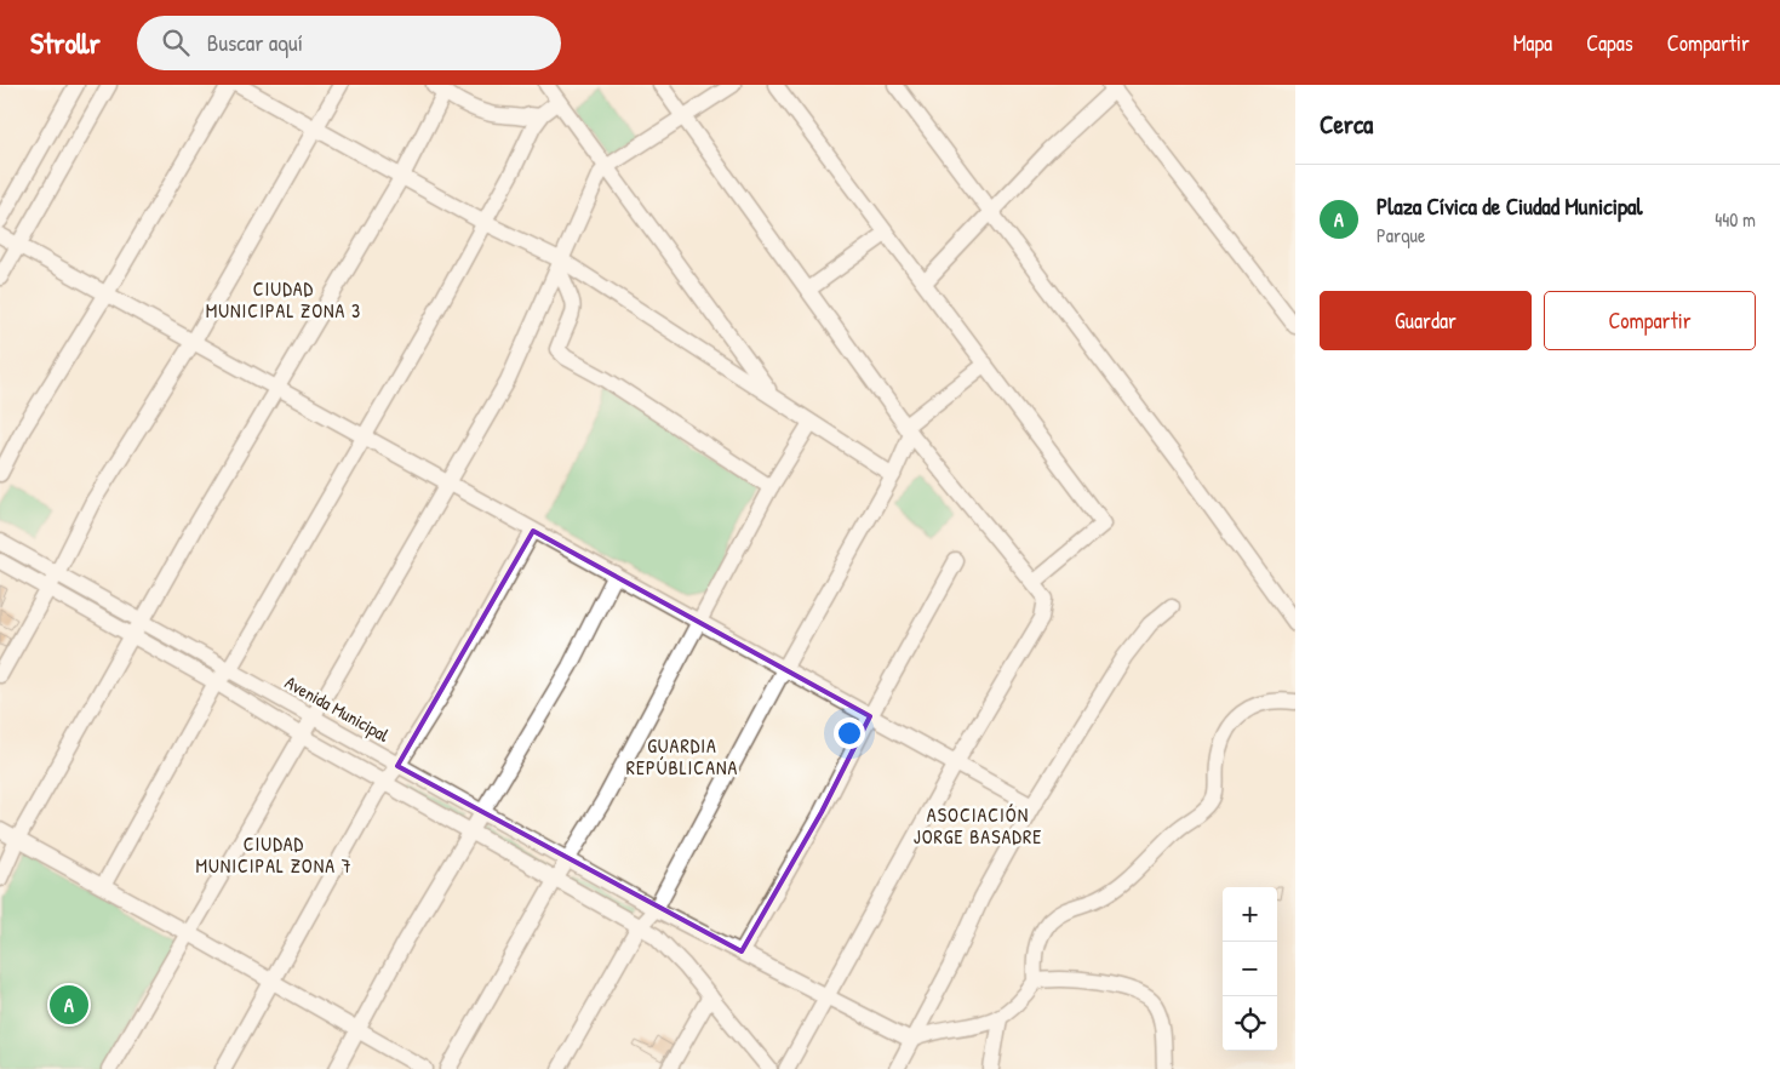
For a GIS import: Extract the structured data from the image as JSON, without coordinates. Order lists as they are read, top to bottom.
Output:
{
  "streets": {
    "street": ["Avenida Municipal"]
  },
  "districts": [
    "CIUDAD MUNICIPAL ZONA 3",
    "GUARDIA REPÚBLICANA",
    "ASOCIACIÓN JORGE BASADRE",
    "CIUDAD MUNICIPAL ZONA 7"
  ],
  "page": {
    "header": "Strollr",
    "search": "Buscar aquí",
    "nav": ["Mapa", "Capas", "Compartir"],
    "heading": "Cerca",
    "list": [
      {
        "mark": "A",
        "name": "Plaza Cívica de Ciudad Municipal",
        "note": "Parque",
        "value": "440 m"
      }
    ],
    "buttons": ["Guardar", "Compartir"],
    "map_buttons": ["+", "−"],
    "pins": "A"
  }
}
